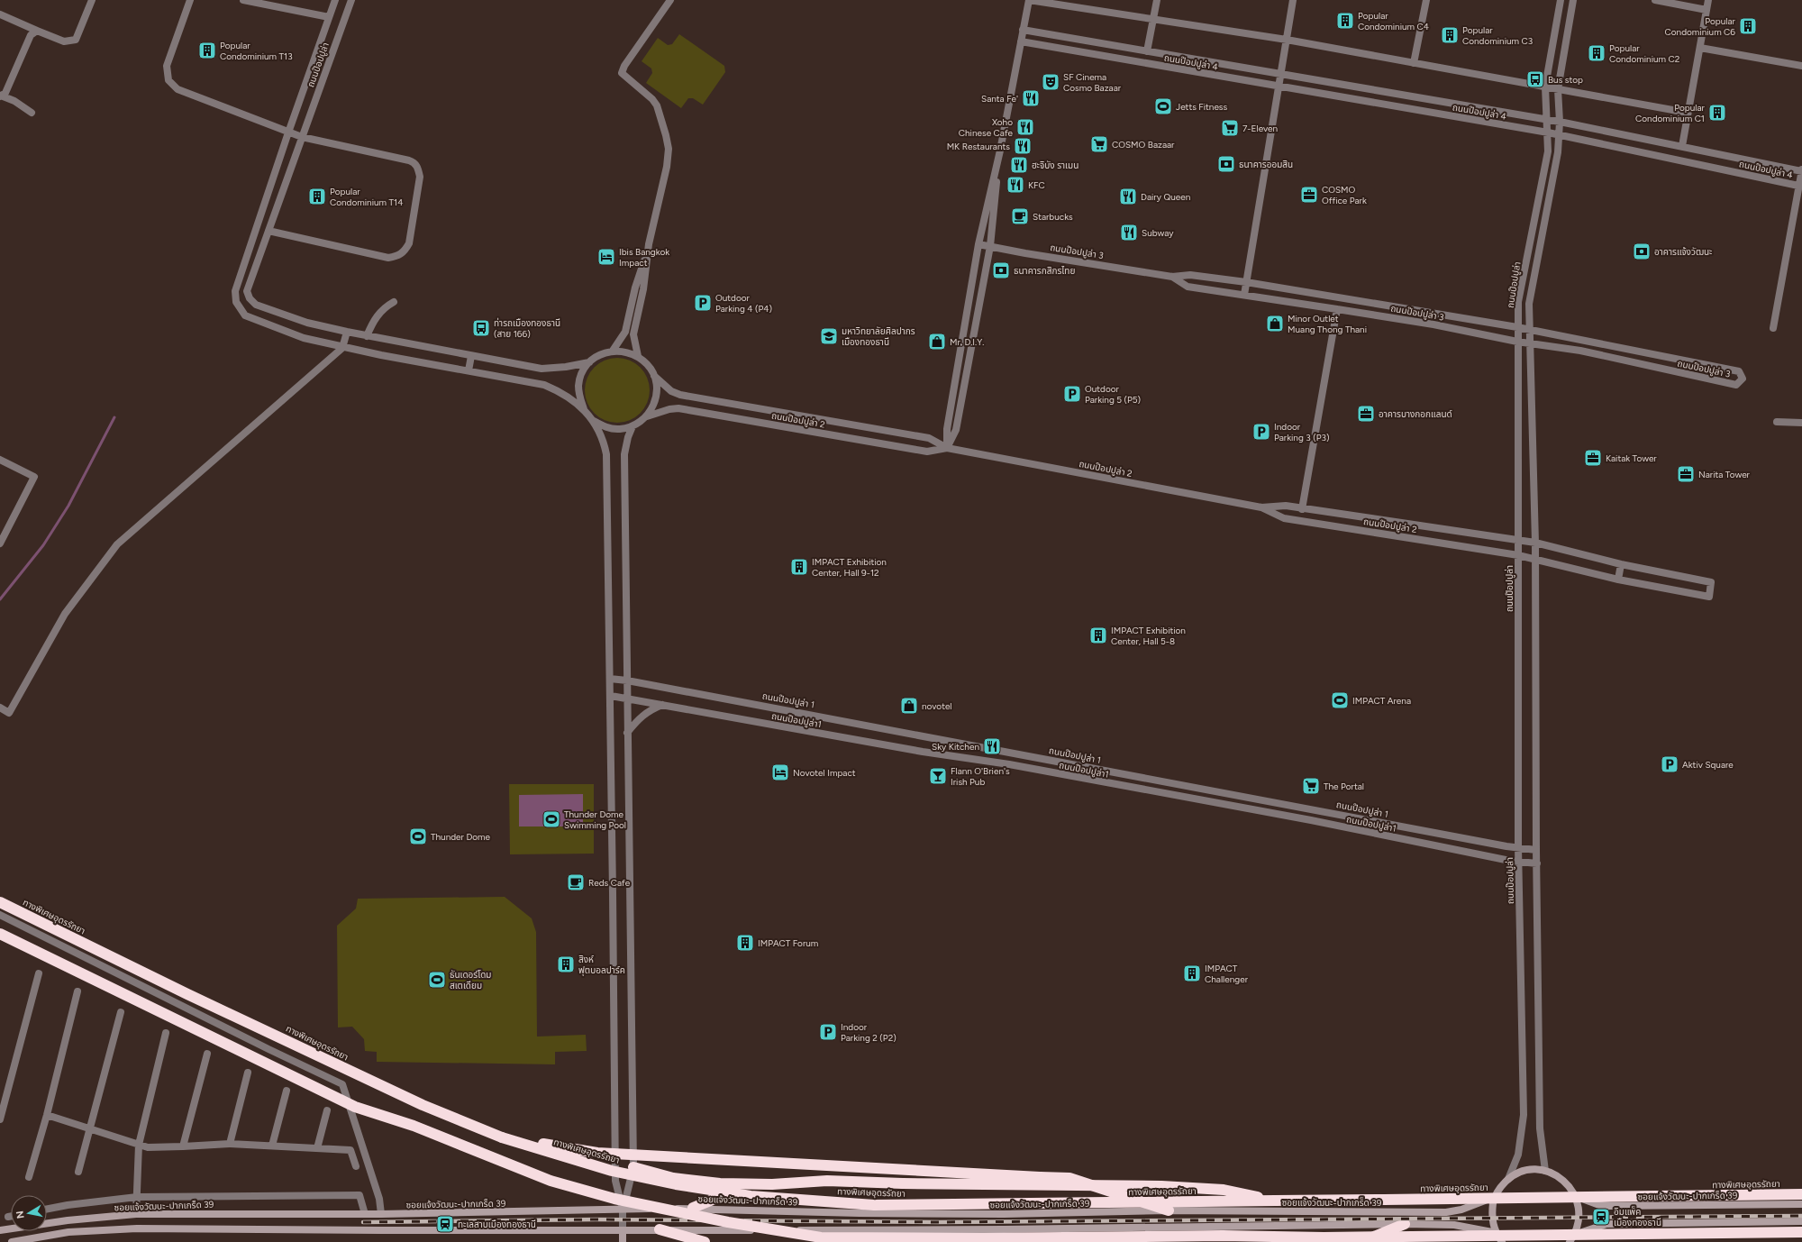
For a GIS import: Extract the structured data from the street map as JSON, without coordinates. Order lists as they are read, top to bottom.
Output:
{
  "streets": {
    "highway": ["ทางพิเศษอุดรรัถยา"],
    "main road": ["ซอยแจ้งวัฒนะ-ปากเกร็ด 39"],
    "street": [
      "ถนนป๊อปปูล่า 4",
      "ถนนป๊อปปูล่า",
      "ถนนป๊อปปูล่า 3",
      "ถนนป๊อปปูล่า 2",
      "ถนนป๊อปปูล่า 1",
      "ถนนป๊อปปูล่า1"
    ]
  },
  "crossings": [
    ["ถนนป๊อปปูล่า 4", "ถนนป๊อปปูล่า"],
    ["ถนนป๊อปปูล่า", "ถนนป๊อปปูล่า 3"],
    ["ถนนป๊อปปูล่า", "ถนนป๊อปปูล่า 2"],
    ["ถนนป๊อปปูล่า", "ถนนป๊อปปูล่า 1"],
    ["ถนนป๊อปปูล่า", "ถนนป๊อปปูล่า1"],
    ["ถนนป๊อปปูล่า", "ซอยแจ้งวัฒนะ-ปากเกร็ด 39"]
  ],
  "places": {
    "building": [
      "Popular Condominium C4",
      "Popular Condominium C6",
      "Popular Condominium C3",
      "Popular Condominium T13",
      "Popular Condominium C2",
      "Popular Condominium C1",
      "Popular Condominium T14",
      "IMPACT Exhibition Center, Hall 9-12",
      "IMPACT Exhibition Center, Hall 5-8",
      "IMPACT Forum",
      "สิงห์ ฟุตบอลปาร์ค",
      "IMPACT Challenger"
    ],
    "bus stop": ["Bus stop", "ท่ารถเมืองทองธานี (สาย 166)"],
    "theatre": ["SF Cinema Cosmo Bazaar"],
    "restaurant": [
      "Santa Fe'",
      "Xoho Chinese Cafe",
      "MK Restaurants",
      "ฮะจิบัง ราเมน",
      "KFC",
      "Dairy Queen",
      "Subway",
      "Sky Kitchen"
    ],
    "sports": [
      "Jetts Fitness",
      "IMPACT Arena",
      "Thunder Dome Swimming Pool",
      "Thunder Dome",
      "ธันเดอร์โดม สเตเดียม"
    ],
    "supermarket": ["7-Eleven", "COSMO Bazaar", "The Portal"],
    "bank": ["ธนาคารออมสิน", "อาคารแจ้งวัฒนะ", "ธนาคารกสิกรไทย"],
    "office": [
      "COSMO Office Park",
      "อาคารบางกอกแลนด์",
      "Kaitak Tower",
      "Narita Tower"
    ],
    "cafe": ["Starbucks", "Reds Cafe"],
    "hotel": ["Ibis Bangkok Impact", "Novotel Impact"],
    "parking": [
      "Outdoor Parking 4 (P4)",
      "Outdoor Parking 5 (P5)",
      "Indoor Parking 3 (P3)",
      "Aktiv Square",
      "Indoor Parking 2 (P2)"
    ],
    "shop": ["Minor Outlet Muang Thong Thani", "Mr. D.I.Y.", "novotel"],
    "school or university": ["มหาวิทยาลัยศิลปากร เมืองทองธานี"],
    "bar": ["Flann O'Brien's Irish Pub"],
    "station": ["อิมแพ็ค เมืองทองธานี", "ทะเลสาบเมืองทองธานี"]
  },
  "north": "left"
}
